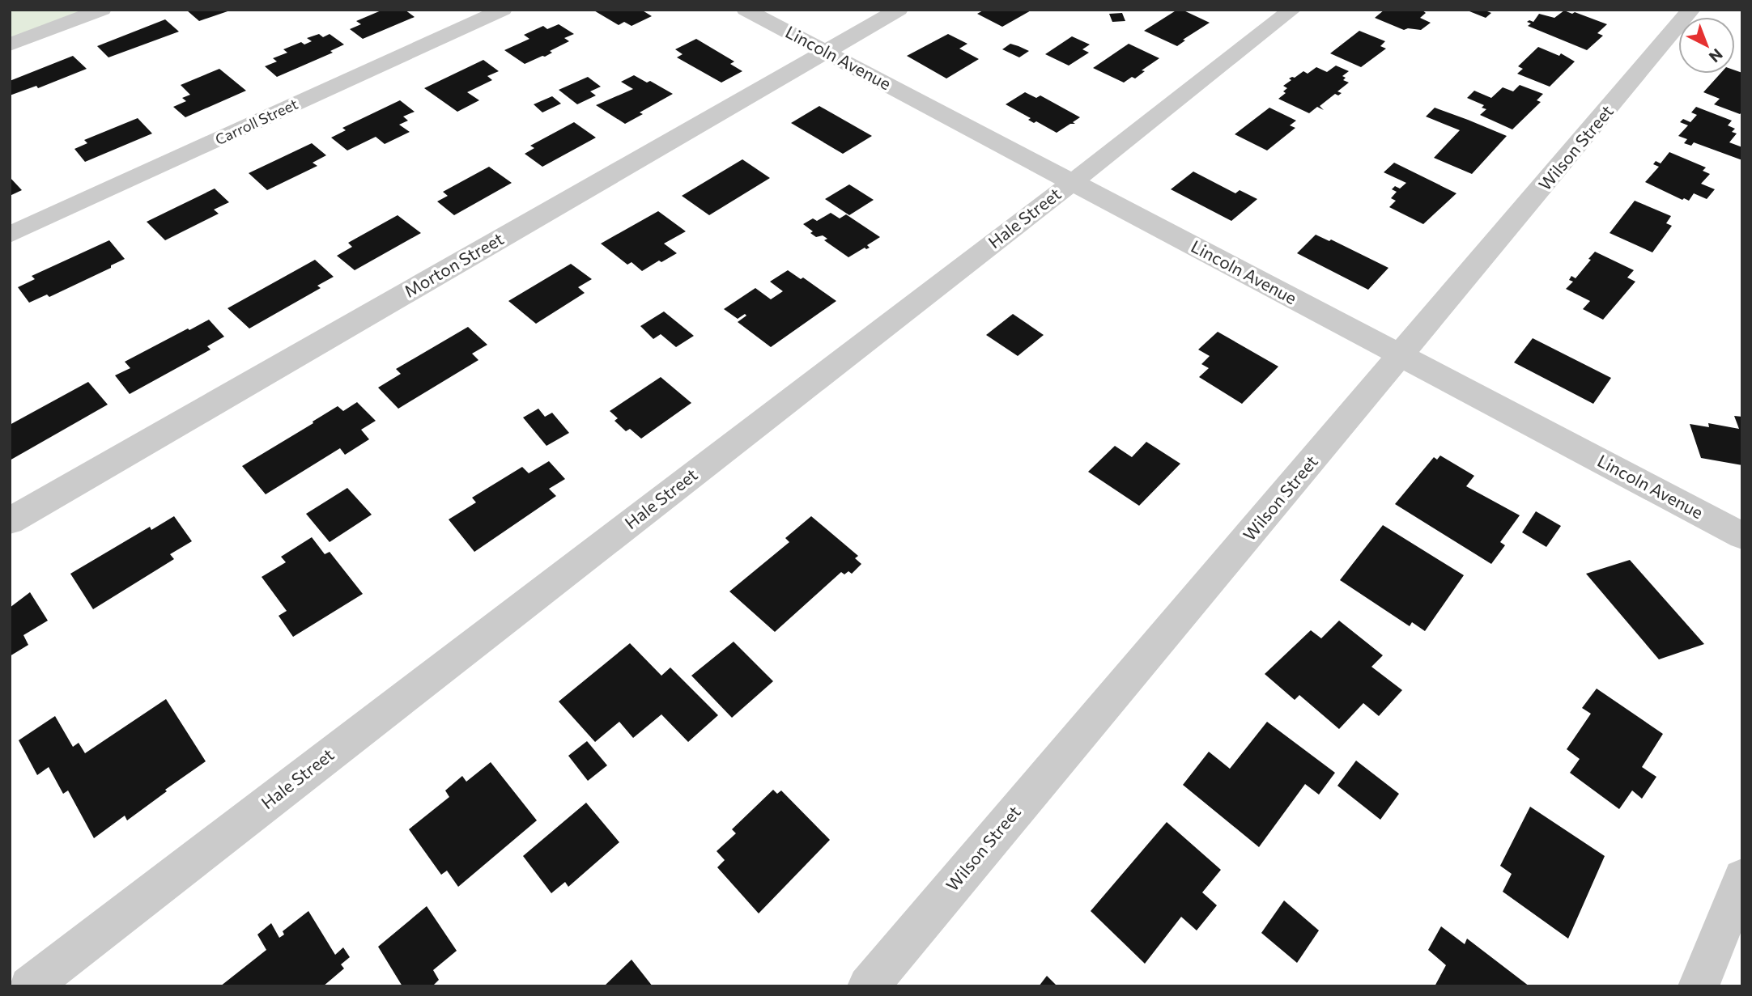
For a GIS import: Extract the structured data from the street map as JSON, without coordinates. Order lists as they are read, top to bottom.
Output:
{
  "streets": {
    "street": [
      "Lincoln Avenue",
      "Carroll Street",
      "Wilson Street",
      "Hale Street",
      "Morton Street"
    ]
  },
  "crossings": [
    ["Lincoln Avenue", "Wilson Street"],
    ["Lincoln Avenue", "Hale Street"],
    ["Lincoln Avenue", "Morton Street"]
  ],
  "north": "bottom right"
}
